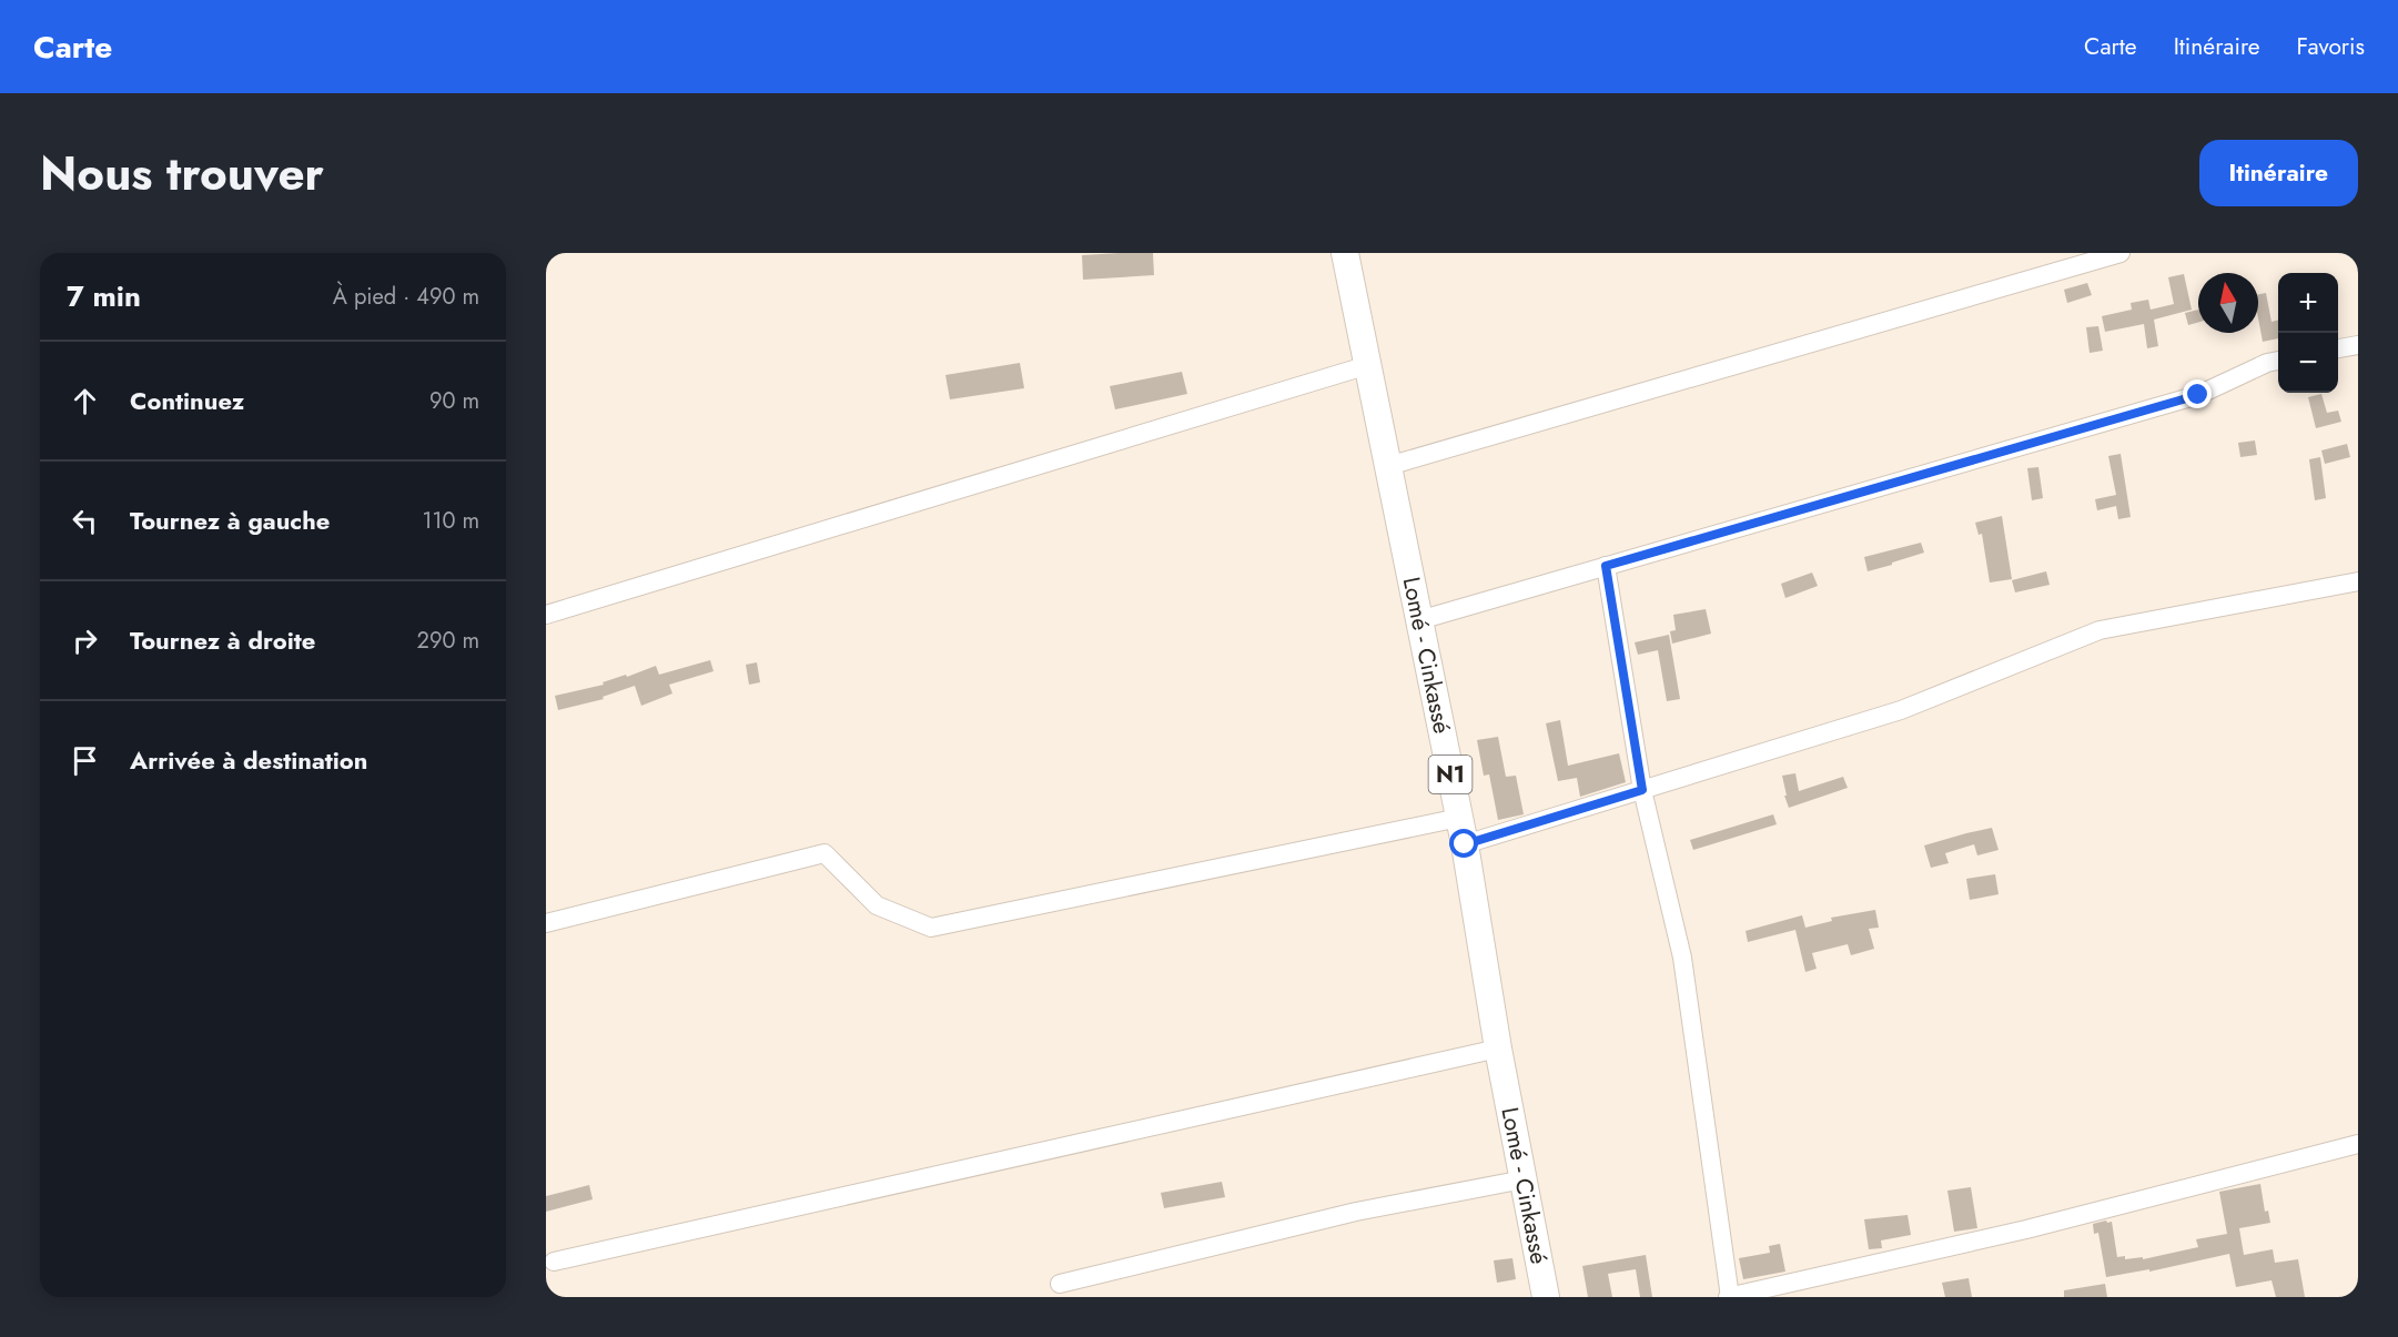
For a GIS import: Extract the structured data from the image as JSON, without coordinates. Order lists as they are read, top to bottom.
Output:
{
  "streets": {
    "highway": ["Lomé - Cinkassé", "N1"]
  },
  "north": "top",
  "page": {
    "header": "Carte",
    "nav": ["Carte", "Itinéraire", "Favoris"],
    "title": "Nous trouver",
    "buttons": "Itinéraire",
    "heading": ["7 min", "À pied · 490 m"],
    "map_buttons": ["+", "−"],
    "list": [
      ["Continuez", "90 m"],
      ["Tournez à gauche", "110 m"],
      ["Tournez à droite", "290 m"],
      "Arrivée à destination"
    ]
  }
}
